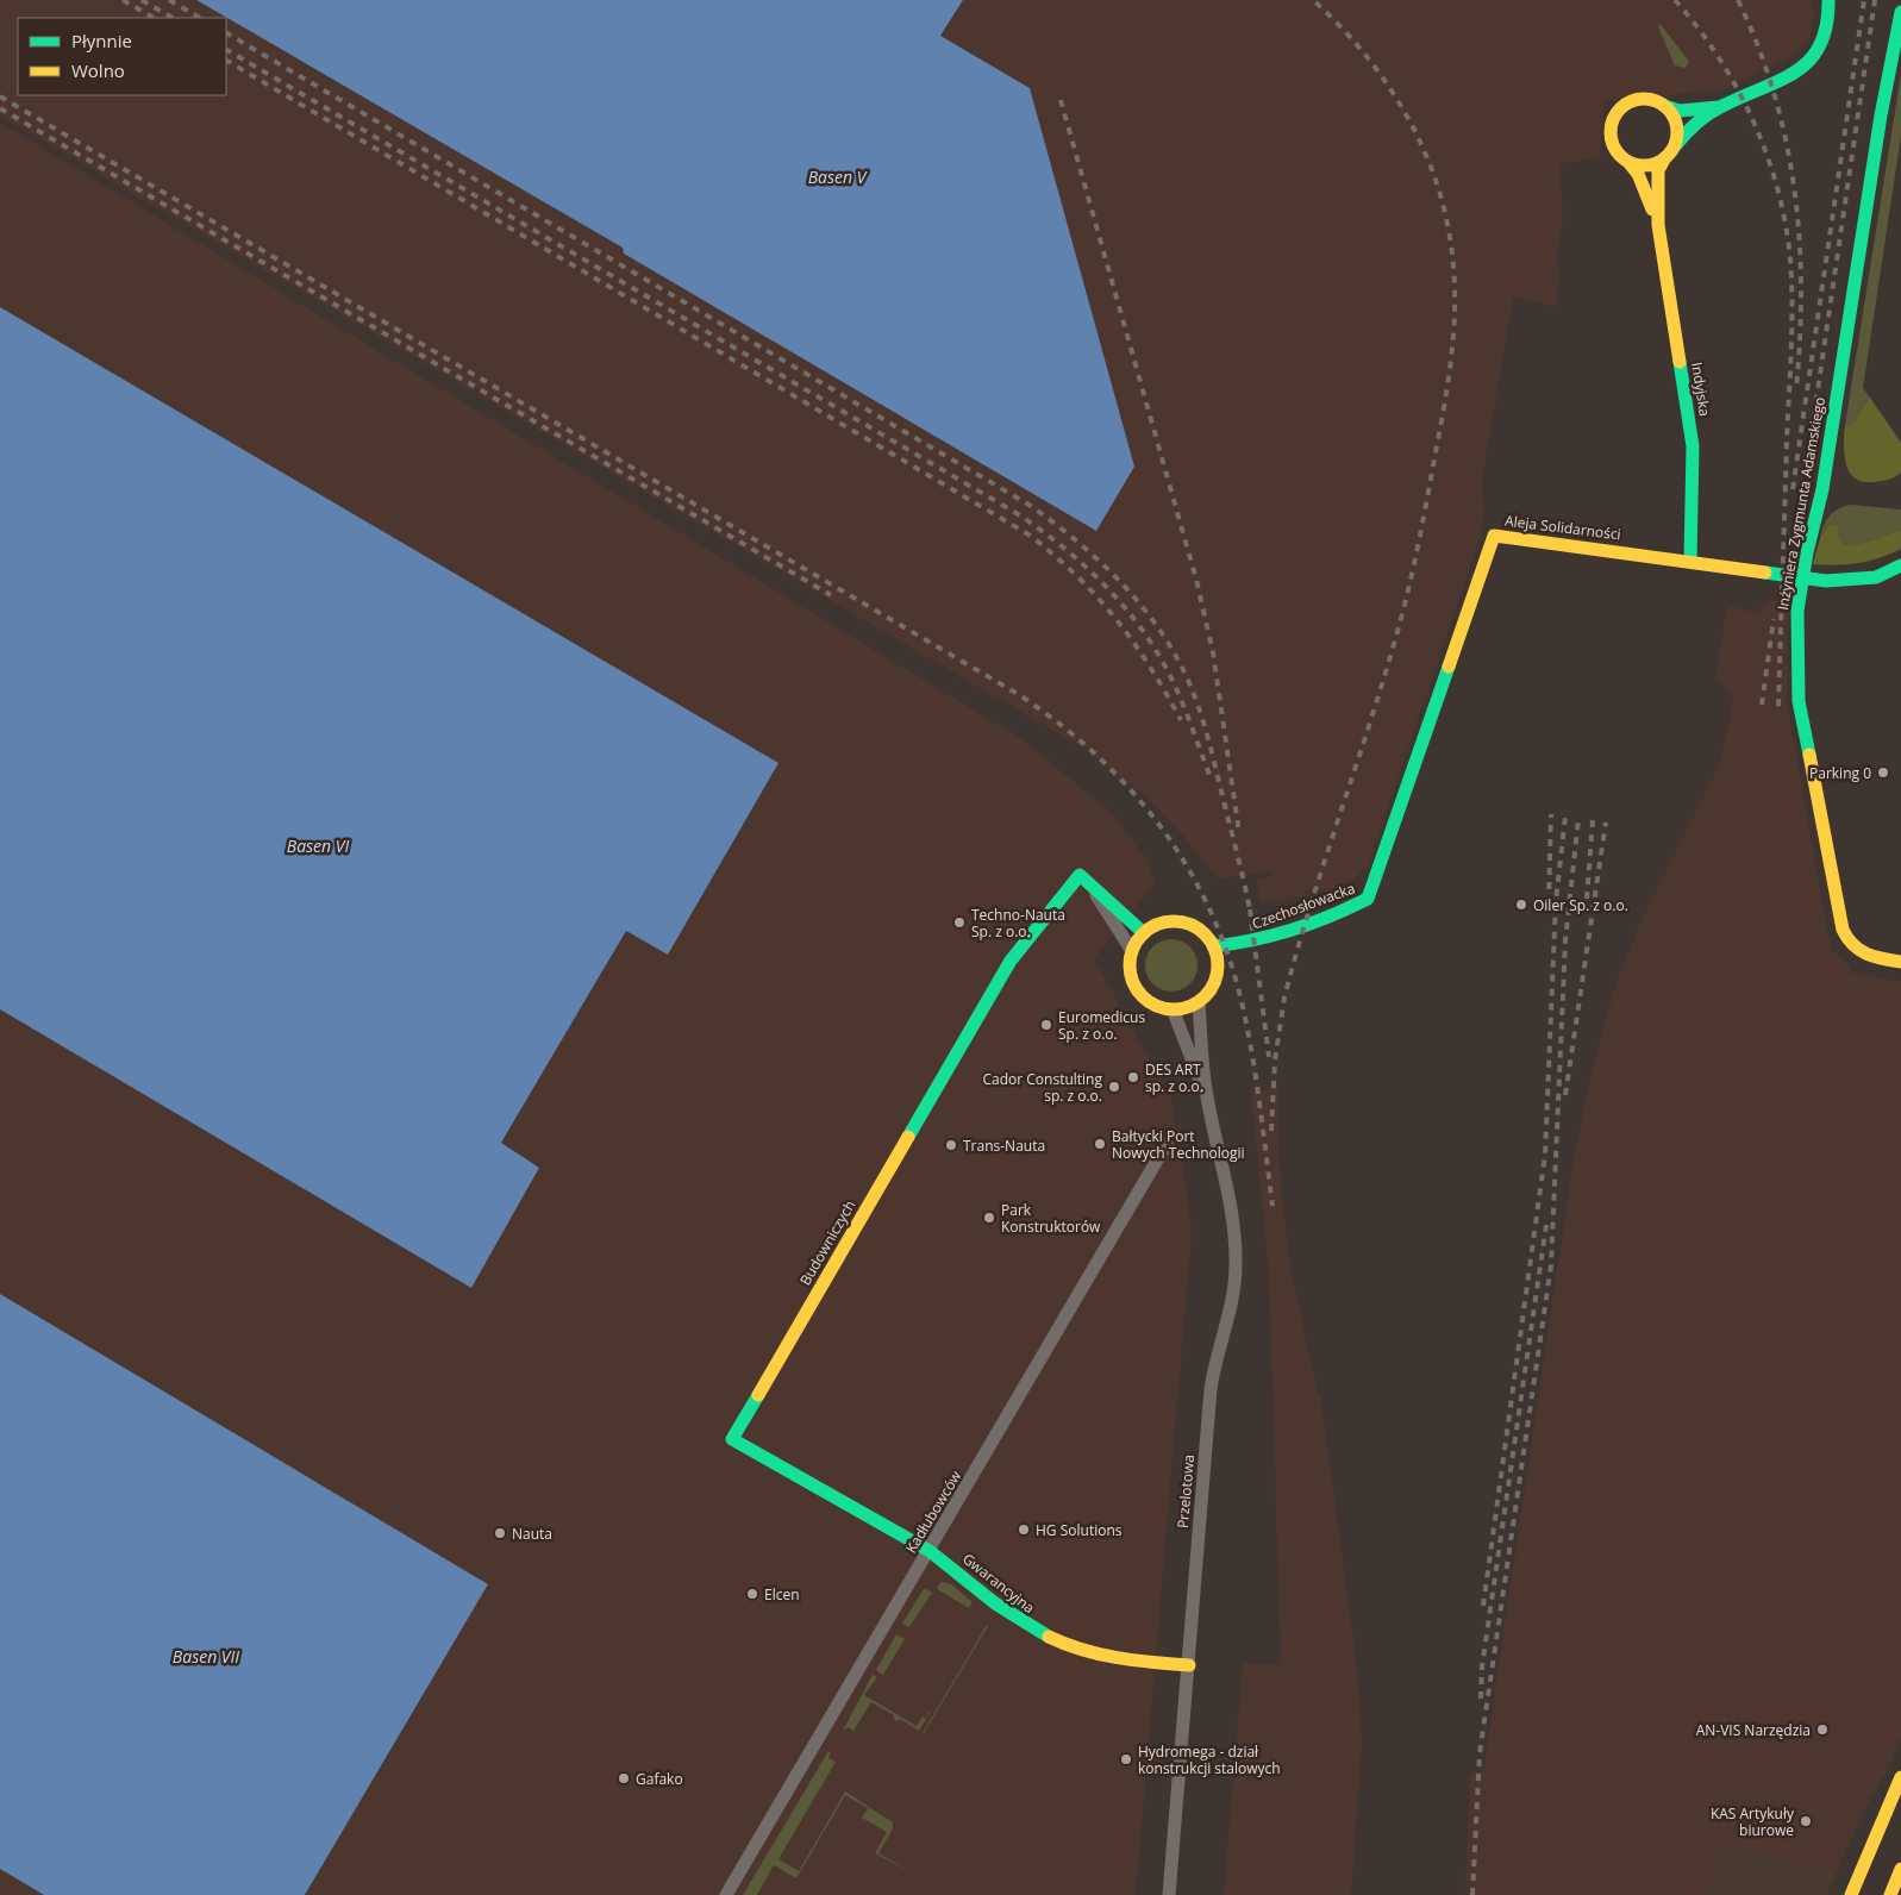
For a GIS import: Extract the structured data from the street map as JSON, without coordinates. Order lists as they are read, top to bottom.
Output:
{
  "streets": {
    "main road": [
      "Indyjska",
      "Inżyniera Zygmunta Adamskiego",
      "Aleja Solidarności",
      "Czechosłowacka",
      "Budowniczych",
      "Gwarancyjna"
    ],
    "street": ["Przelotowa", "Kadłubowców"]
  },
  "crossings": [
    ["Indyjska", "Aleja Solidarności"],
    ["Aleja Solidarności", "Czechosłowacka"],
    ["Czechosłowacka", "Przelotowa"],
    ["Budowniczych", "Kadłubowców"],
    ["Budowniczych", "Gwarancyjna"],
    ["Przelotowa", "Gwarancyjna"],
    ["Kadłubowców", "Gwarancyjna"]
  ],
  "water": ["Basen V", "Basen VI", "Basen VII"],
  "places": [
    "Parking 0",
    "Oiler Sp. z o.o.",
    "Techno-Nauta Sp. z o.o.",
    "Euromedicus Sp. z o.o.",
    "DES ART sp. z o.o.",
    "Cador Constulting sp. z o.o.",
    "Bałtycki Port Nowych Technologii",
    "Trans-Nauta",
    "Park Konstruktorów",
    "HG Solutions",
    "Nauta",
    "Elcen",
    "AN-VIS Narzędzia",
    "Hydromega - dział konstrukcji stalowych",
    "Gafako",
    "KAS Artykuły biurowe"
  ],
  "legend": ["Płynnie", "Wolno"]
}
